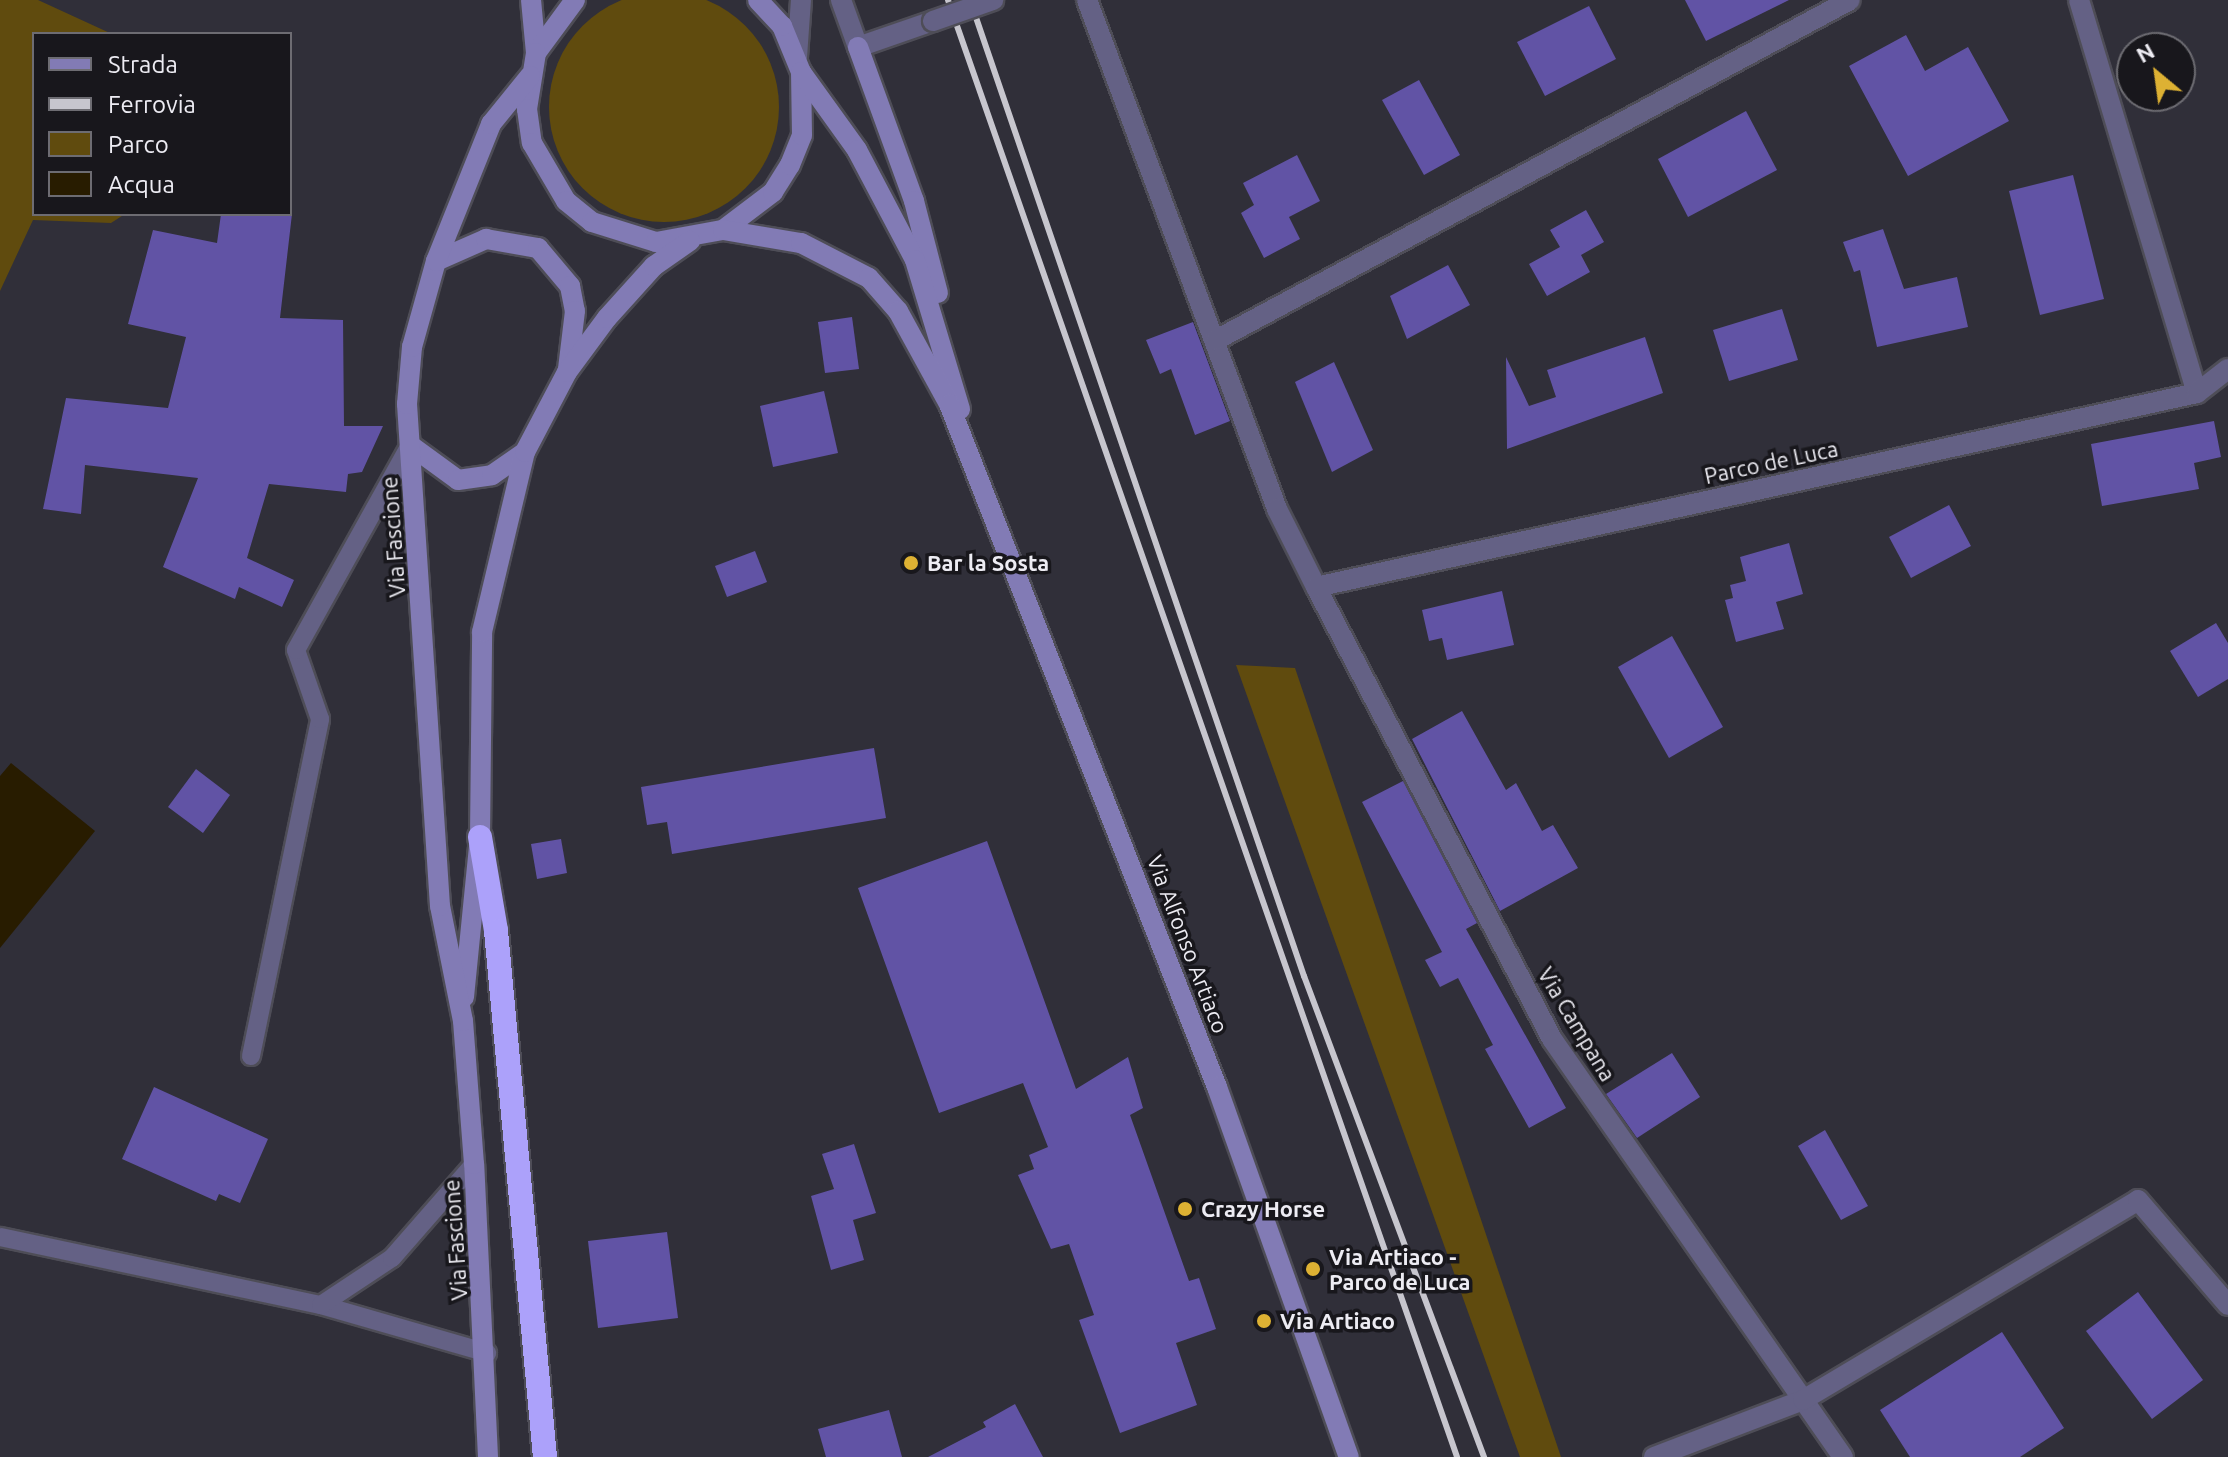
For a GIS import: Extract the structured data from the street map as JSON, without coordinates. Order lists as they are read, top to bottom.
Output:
{
  "streets": {
    "main road": ["Via Fascione", "Via Alfonso Artiaco"],
    "street": ["Parco de Luca", "Via Campana"]
  },
  "crossings": [
    ["Parco de Luca", "Via Campana"]
  ],
  "places": [
    "Bar la Sosta",
    "Crazy Horse",
    "Via Artiaco - Parco de Luca",
    "Via Artiaco"
  ],
  "legend": [
    "Strada",
    "Ferrovia",
    "Parco",
    "Acqua"
  ],
  "north": "top left"
}
